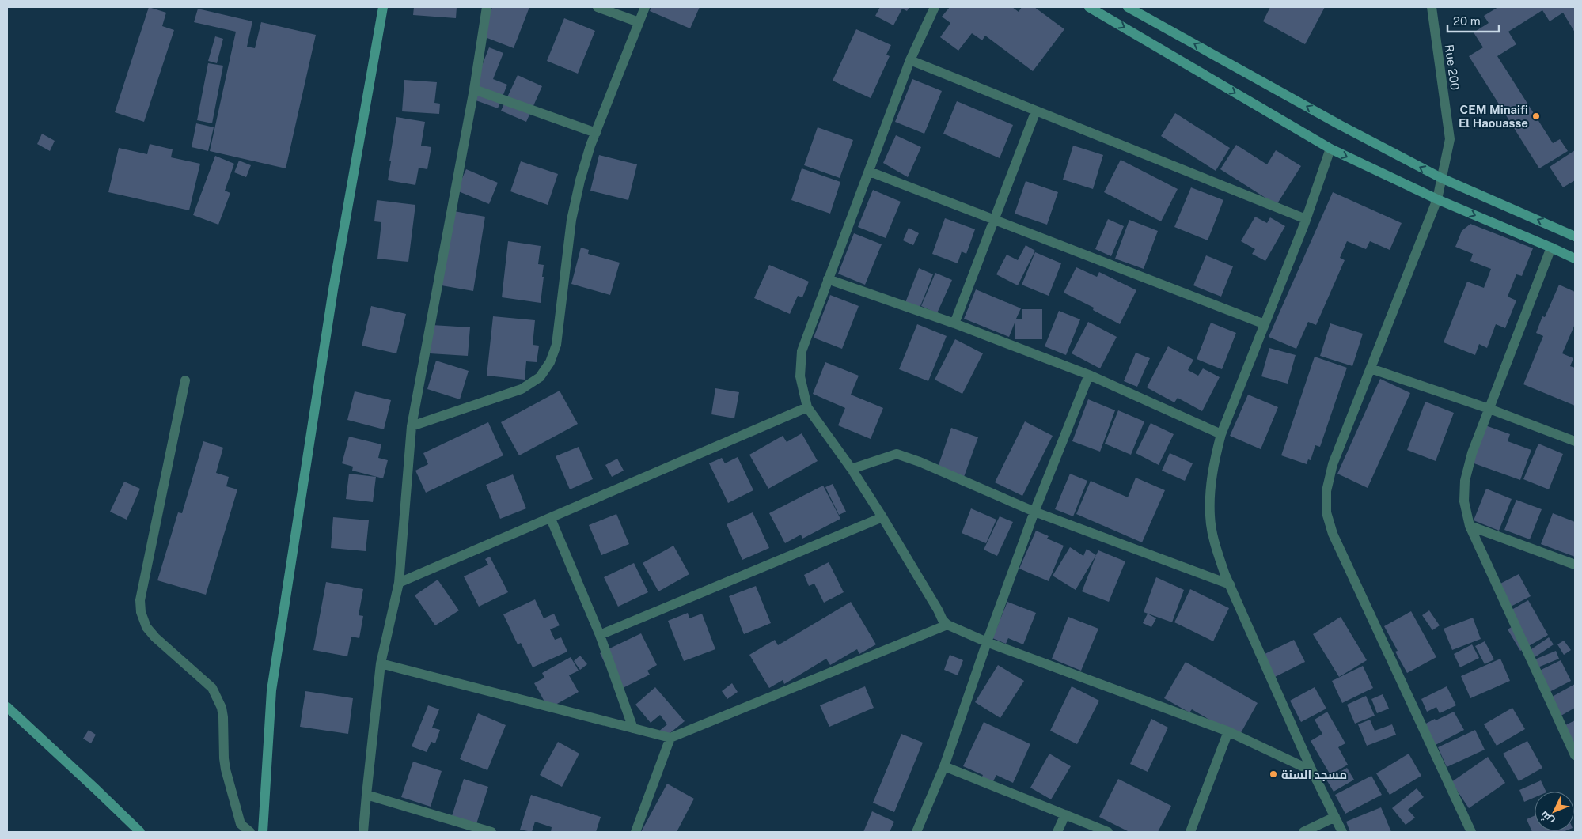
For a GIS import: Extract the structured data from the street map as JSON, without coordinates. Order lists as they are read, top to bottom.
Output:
{
  "streets": {
    "street": ["Rue 200"]
  },
  "places": ["CEM Minaifi El Haouasse", "مسجد السنة"],
  "scale_bar": "20 m",
  "north": "bottom left"
}
